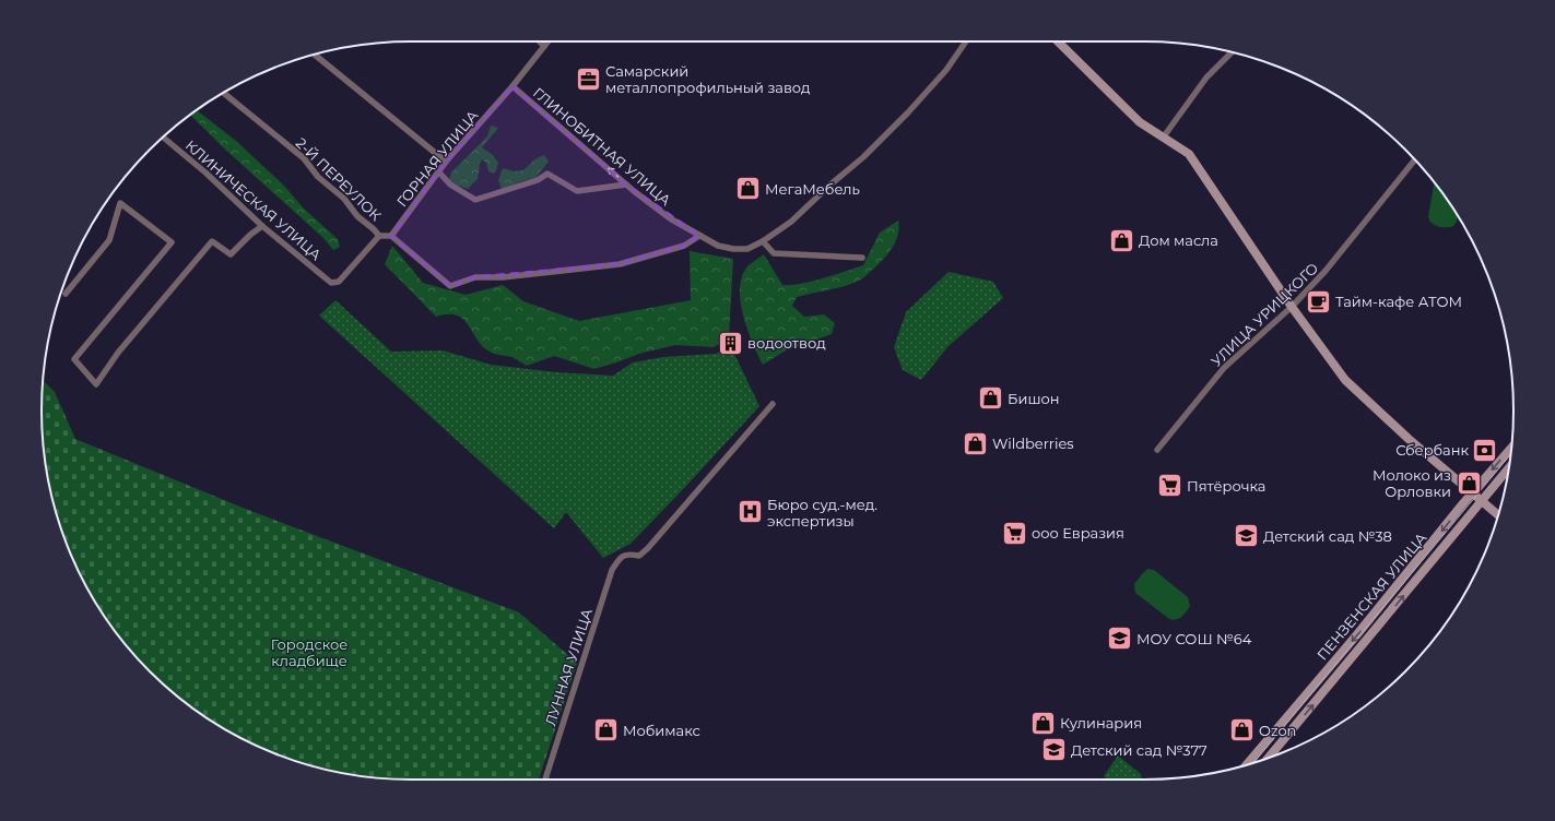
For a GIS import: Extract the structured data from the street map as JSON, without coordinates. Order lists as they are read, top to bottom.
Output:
{
  "streets": {
    "main road": ["ПЕНЗЕНСКАЯ УЛИЦА"],
    "street": [
      "ГЛИНОБИТНАЯ УЛИЦА",
      "ГОРНАЯ УЛИЦА",
      "2-Й ПЕРЕУЛОК",
      "КЛИНИЧЕСКАЯ УЛИЦА",
      "УЛИЦА УРИЦКОГО",
      "ЛУННАЯ УЛИЦА"
    ]
  },
  "crossings": [
    ["ГЛИНОБИТНАЯ УЛИЦА", "ГОРНАЯ УЛИЦА"],
    ["2-Й ПЕРЕУЛОК", "КЛИНИЧЕСКАЯ УЛИЦА"]
  ],
  "parks": ["Городское кладбище"],
  "places": {
    "office": ["Самарский металлопрофильный завод"],
    "shop": [
      "МегаМебель",
      "Дом масла",
      "Бишон",
      "Wildberries",
      "Молоко из Орловки",
      "Кулинария",
      "Мобимакс",
      "Ozon"
    ],
    "cafe": ["Тайм-кафе АТОМ"],
    "building": ["водоотвод"],
    "bank": ["Сбербанк"],
    "supermarket": ["Пятёрочка", "ооо Евразия"],
    "hospital": ["Бюро суд.-мед. экспертизы"],
    "school or university": ["Детский сад №38", "МОУ СОШ №64", "Детский сад №377"]
  }
}
